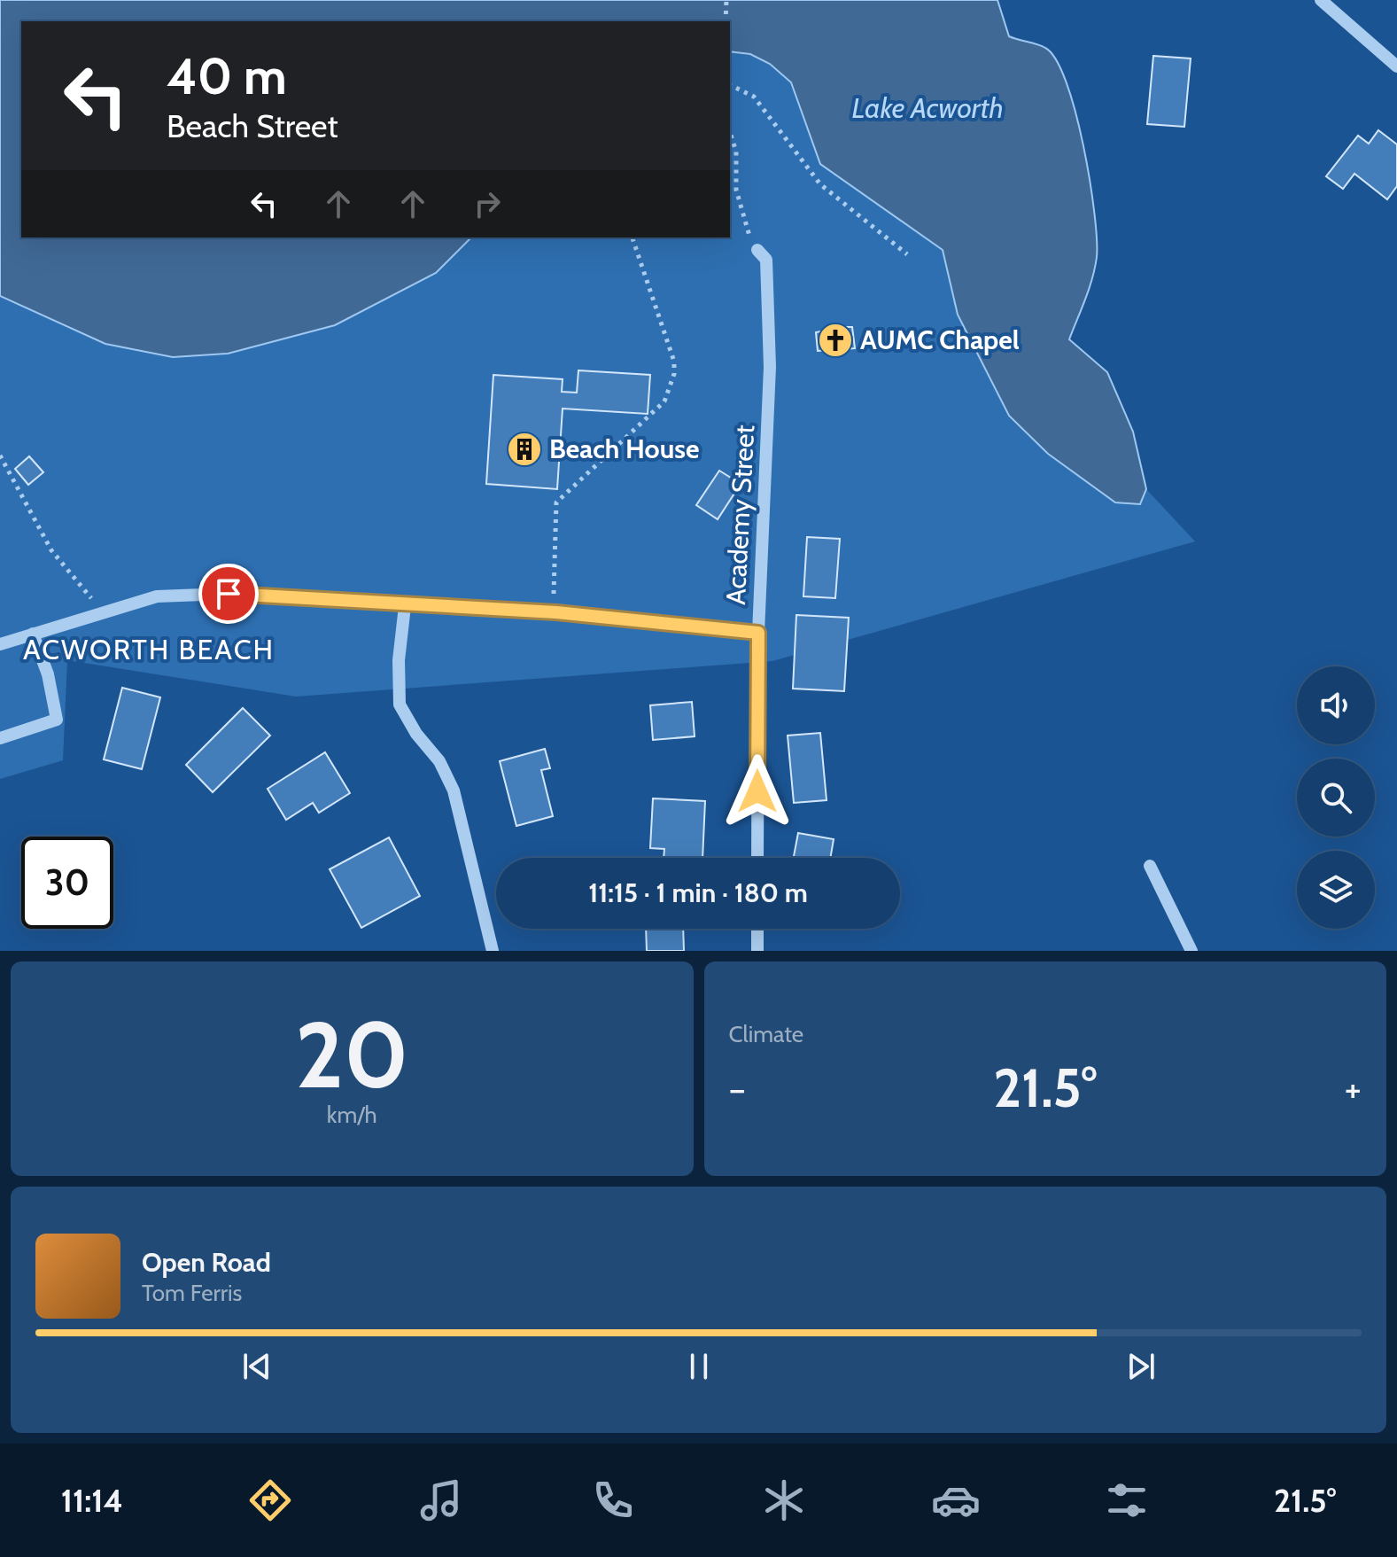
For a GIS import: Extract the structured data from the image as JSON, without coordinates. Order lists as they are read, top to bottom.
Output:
{
  "streets": {
    "street": ["Academy Street"]
  },
  "districts": ["ACWORTH BEACH"],
  "water": ["Lake Acworth"],
  "places": {
    "church": ["AUMC Chapel"],
    "building": ["Beach House"]
  },
  "page": {
    "turn": ["40 m", "Beach Street"],
    "limit": "30",
    "trip": "11:15 · 1 min · 180 m",
    "tile": [
      ["20", "km/h"],
      "Climate"
    ],
    "heat": ["−", "21.5°", "+"],
    "song": ["Open Road", "Tom Ferris"],
    "tabs": ["11:14", "21.5°"]
  }
}
